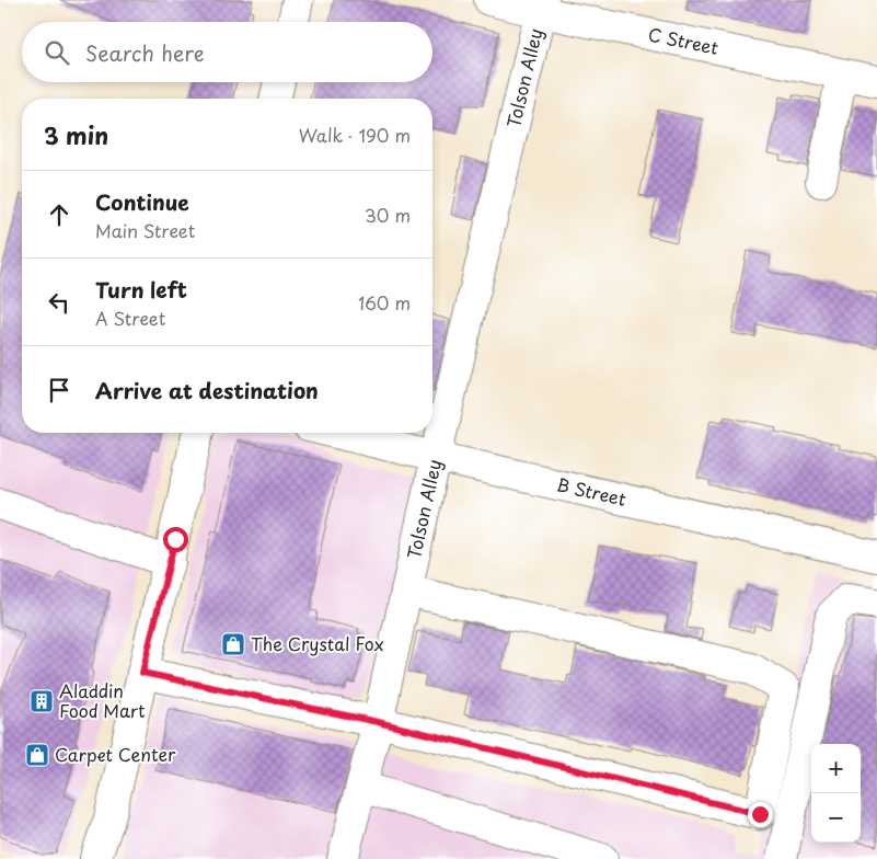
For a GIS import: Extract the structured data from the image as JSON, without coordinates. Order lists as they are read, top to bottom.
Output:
{
  "streets": {
    "street": ["C Street", "Tolson Alley", "B Street"]
  },
  "crossings": [
    ["C Street", "Tolson Alley"],
    ["Tolson Alley", "B Street"]
  ],
  "places": {
    "shop": ["The Crystal Fox", "Carpet Center"],
    "building": ["Aladdin Food Mart"]
  },
  "page": {
    "search": "Search here",
    "heading": ["3 min", "Walk · 190 m"],
    "list": [
      ["Continue", "Main Street", "30 m"],
      ["Turn left", "A Street", "160 m"],
      "Arrive at destination"
    ],
    "map_buttons": ["+", "−"]
  }
}
